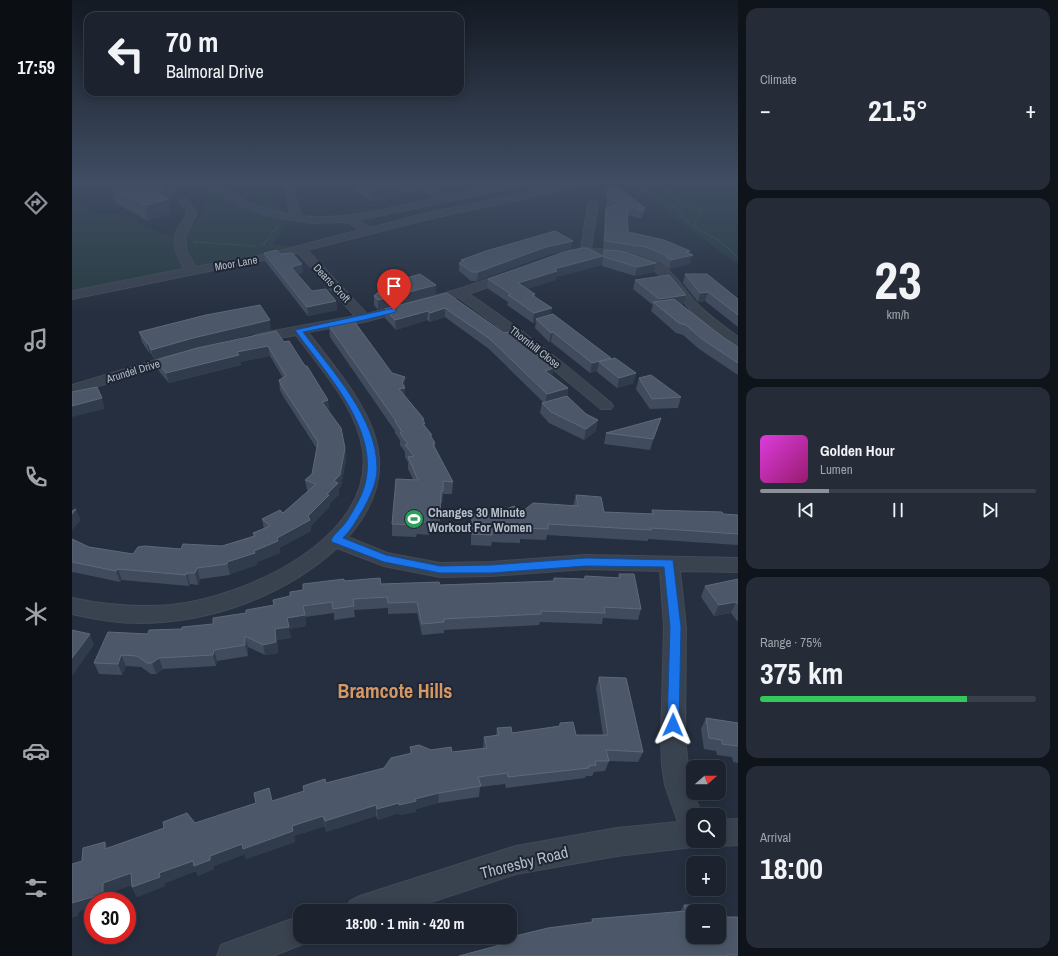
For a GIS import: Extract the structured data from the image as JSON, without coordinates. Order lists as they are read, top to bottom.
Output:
{
  "streets": {
    "street": [
      "Moor Lane",
      "Deans Croft",
      "Thornhill Close",
      "Arundel Drive",
      "Thoresby Road"
    ]
  },
  "crossings": [
    ["Moor Lane", "Deans Croft"]
  ],
  "districts": ["Bramcote Hills"],
  "places": {
    "sports": ["Changes 30 Minute Workout For Women"]
  },
  "north": "right",
  "page": {
    "tabs": "17:59",
    "tile": [
      "Climate",
      ["23", "km/h"],
      ["Range · 75%", "375 km"],
      ["Arrival", "18:00"]
    ],
    "turn": ["70 m", "Balmoral Drive"],
    "heat": ["−", "21.5°", "+"],
    "song": ["Golden Hour", "Lumen"],
    "map_buttons": ["+", "−"],
    "limit": "30",
    "trip": "18:00 · 1 min · 420 m"
  }
}
